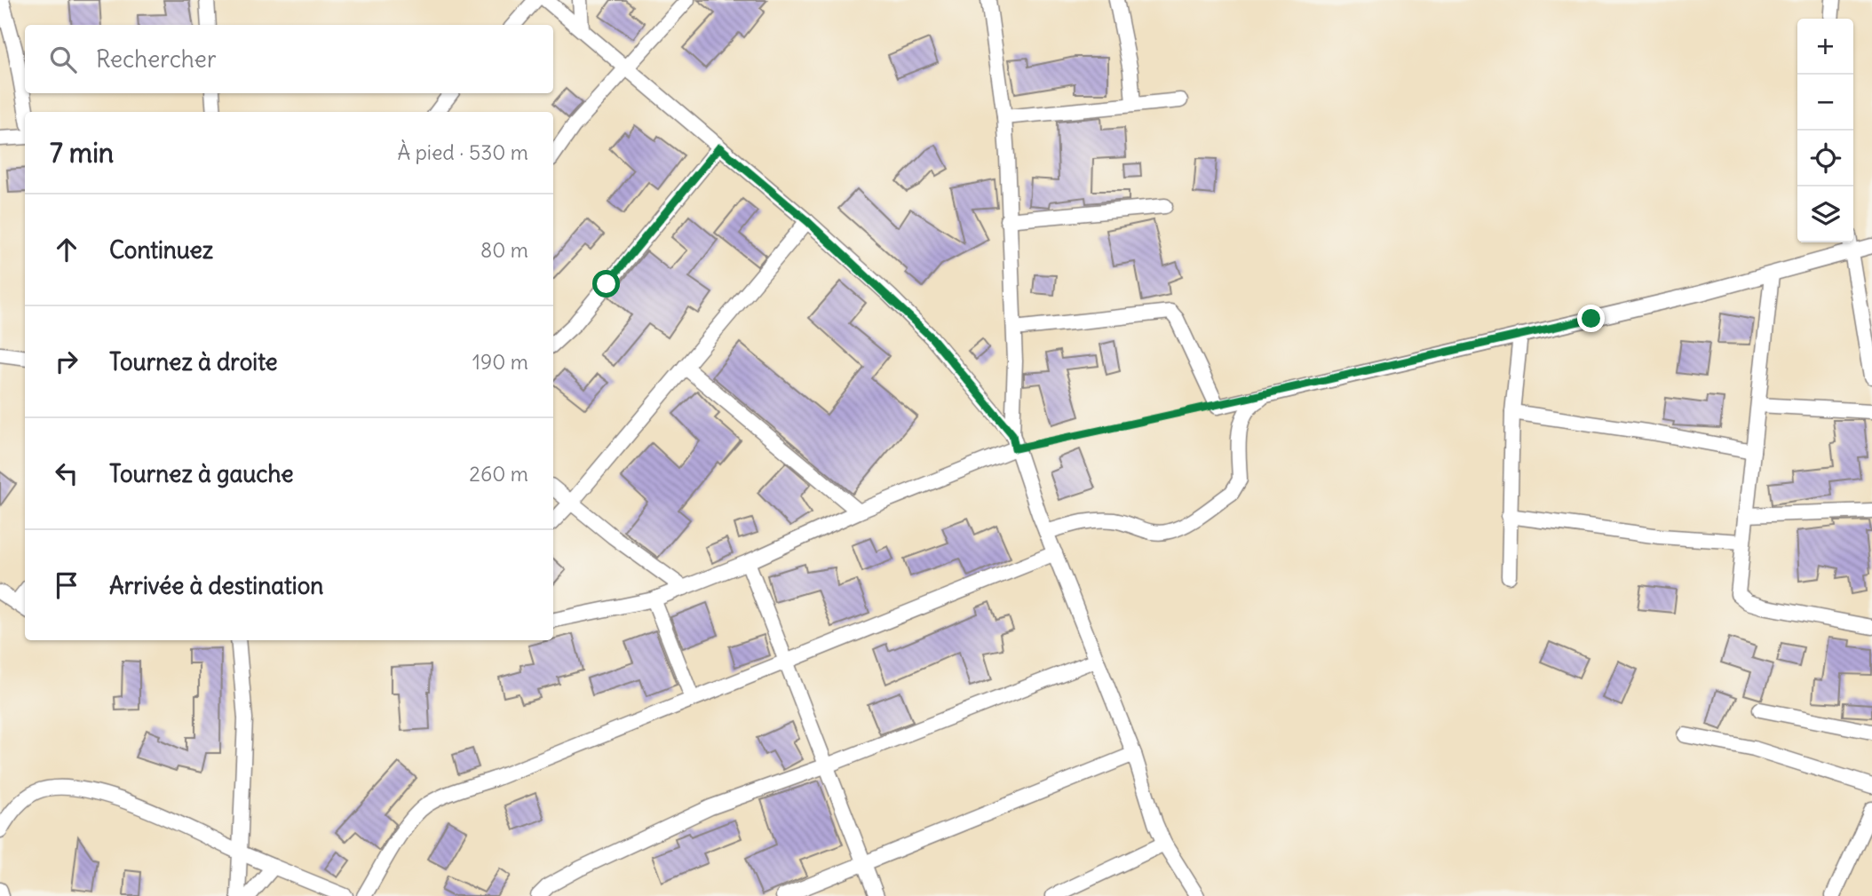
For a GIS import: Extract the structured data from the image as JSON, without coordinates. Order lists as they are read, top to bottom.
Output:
{
  "page": {
    "map_buttons": ["+", "−"],
    "search": "Rechercher",
    "heading": ["7 min", "À pied · 530 m"],
    "list": [
      ["Continuez", "80 m"],
      ["Tournez à droite", "190 m"],
      ["Tournez à gauche", "260 m"],
      "Arrivée à destination"
    ]
  }
}
